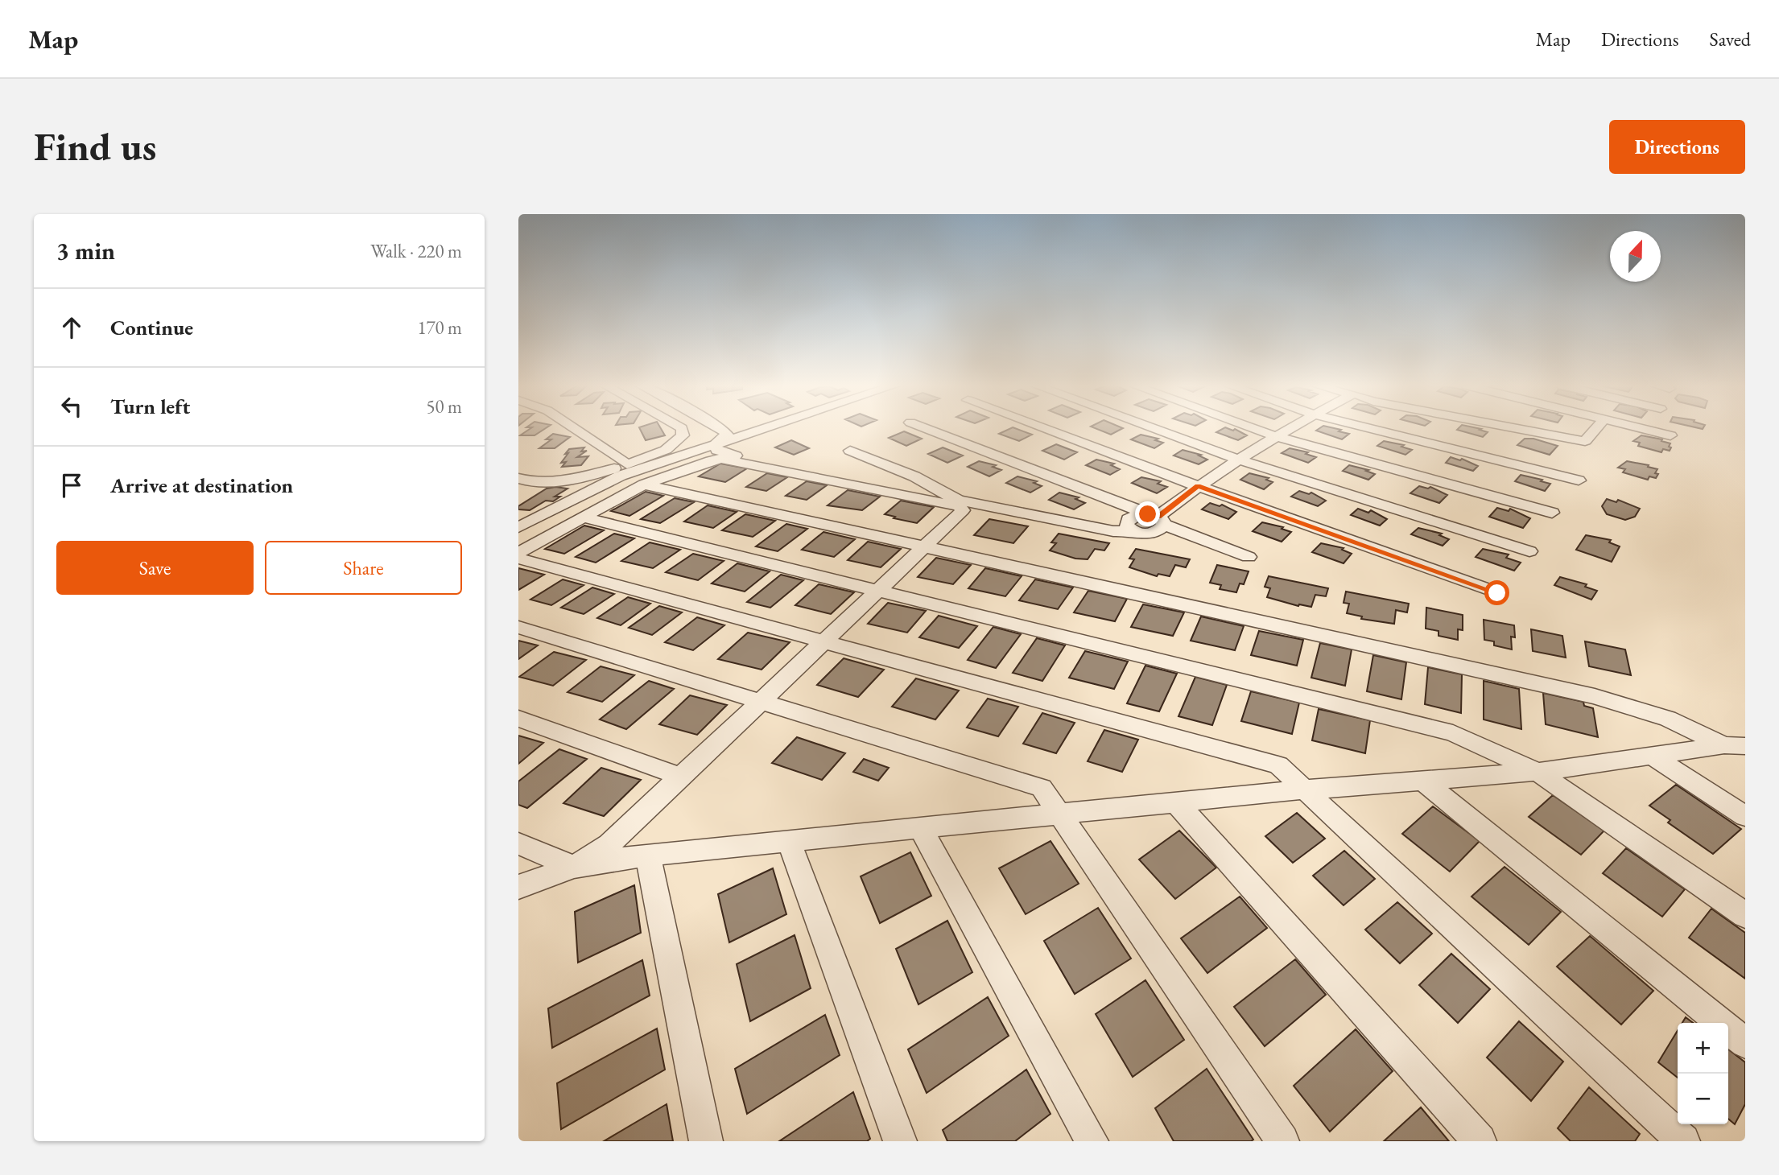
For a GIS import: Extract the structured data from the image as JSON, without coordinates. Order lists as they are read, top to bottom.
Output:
{
  "north": "top",
  "page": {
    "header": "Map",
    "nav": ["Map", "Directions", "Saved"],
    "buttons": [
      "Directions",
      ["Save", "Share"]
    ],
    "title": "Find us",
    "heading": ["3 min", "Walk · 220 m"],
    "list": [
      ["Continue", "170 m"],
      ["Turn left", "50 m"],
      "Arrive at destination"
    ],
    "map_buttons": ["+", "−"]
  }
}
